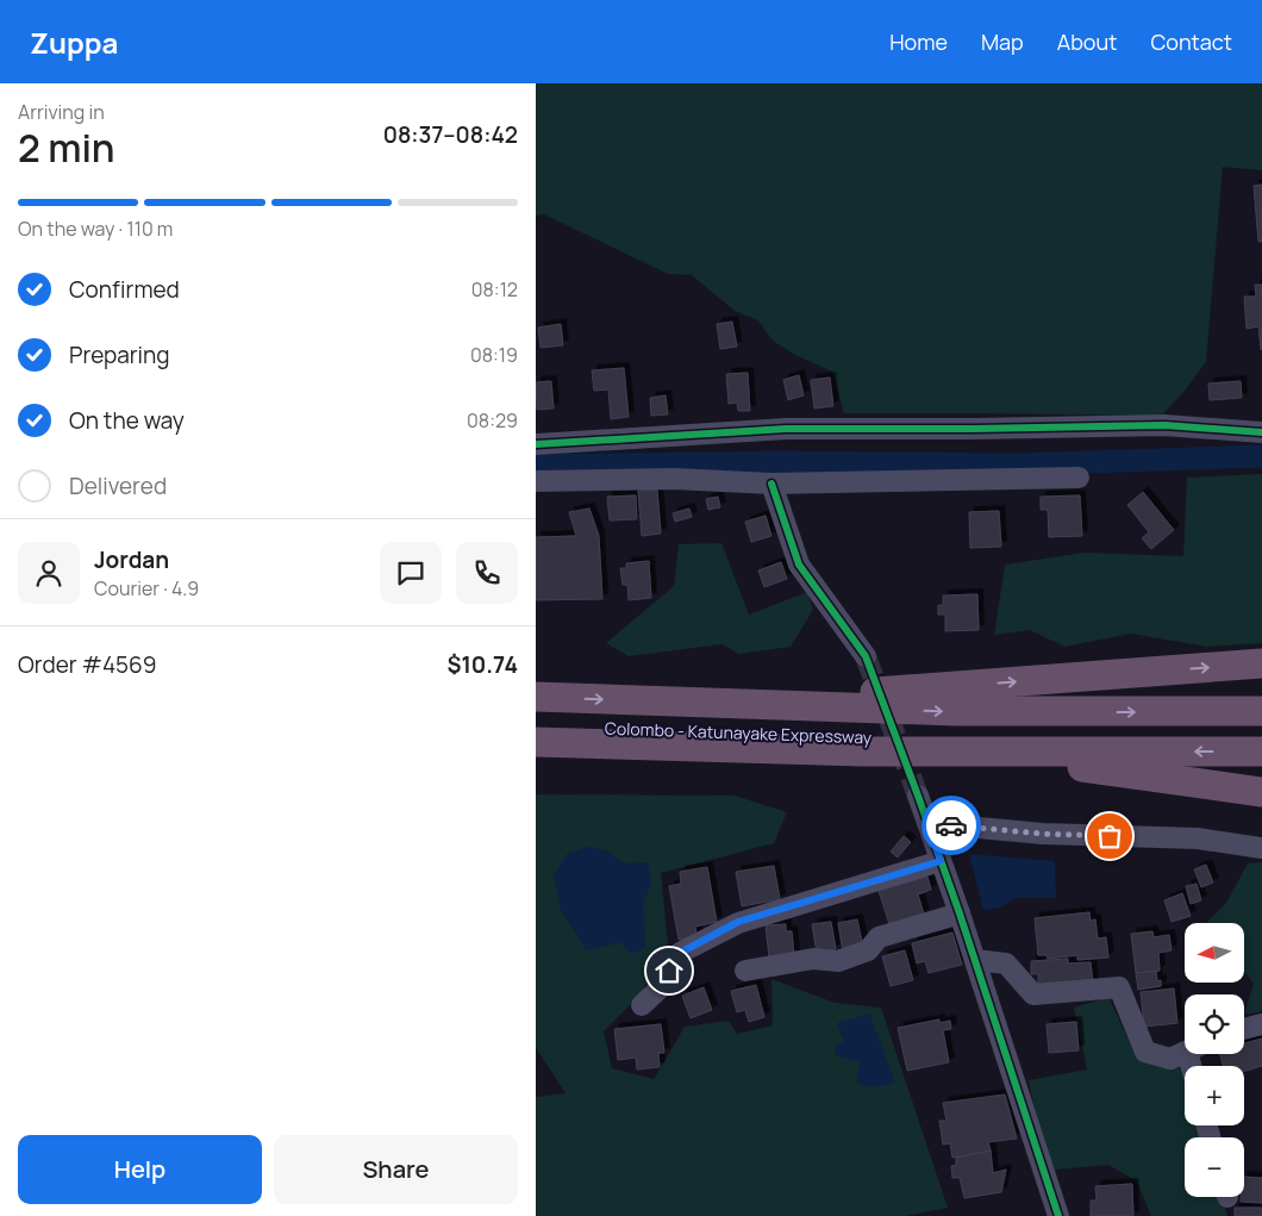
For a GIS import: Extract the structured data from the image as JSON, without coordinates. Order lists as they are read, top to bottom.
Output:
{
  "streets": {
    "highway": ["Colombo - Katunayake Expressway"]
  },
  "north": "left",
  "page": {
    "header": "Zuppa",
    "nav": [
      "Home",
      "Map",
      "About",
      "Contact"
    ],
    "heading": ["2 min", "Arriving in", "08:37–08:42"],
    "panel": [
      "Jordan",
      "Courier · 4.9",
      "Order #4569",
      "$10.74"
    ],
    "bar": "On the way · 110 m",
    "list": [
      ["Confirmed", "08:12"],
      ["Preparing", "08:19"],
      ["On the way", "08:29"],
      "Delivered"
    ],
    "map_buttons": ["+", "−"],
    "buttons": ["Help", "Share"]
  }
}
